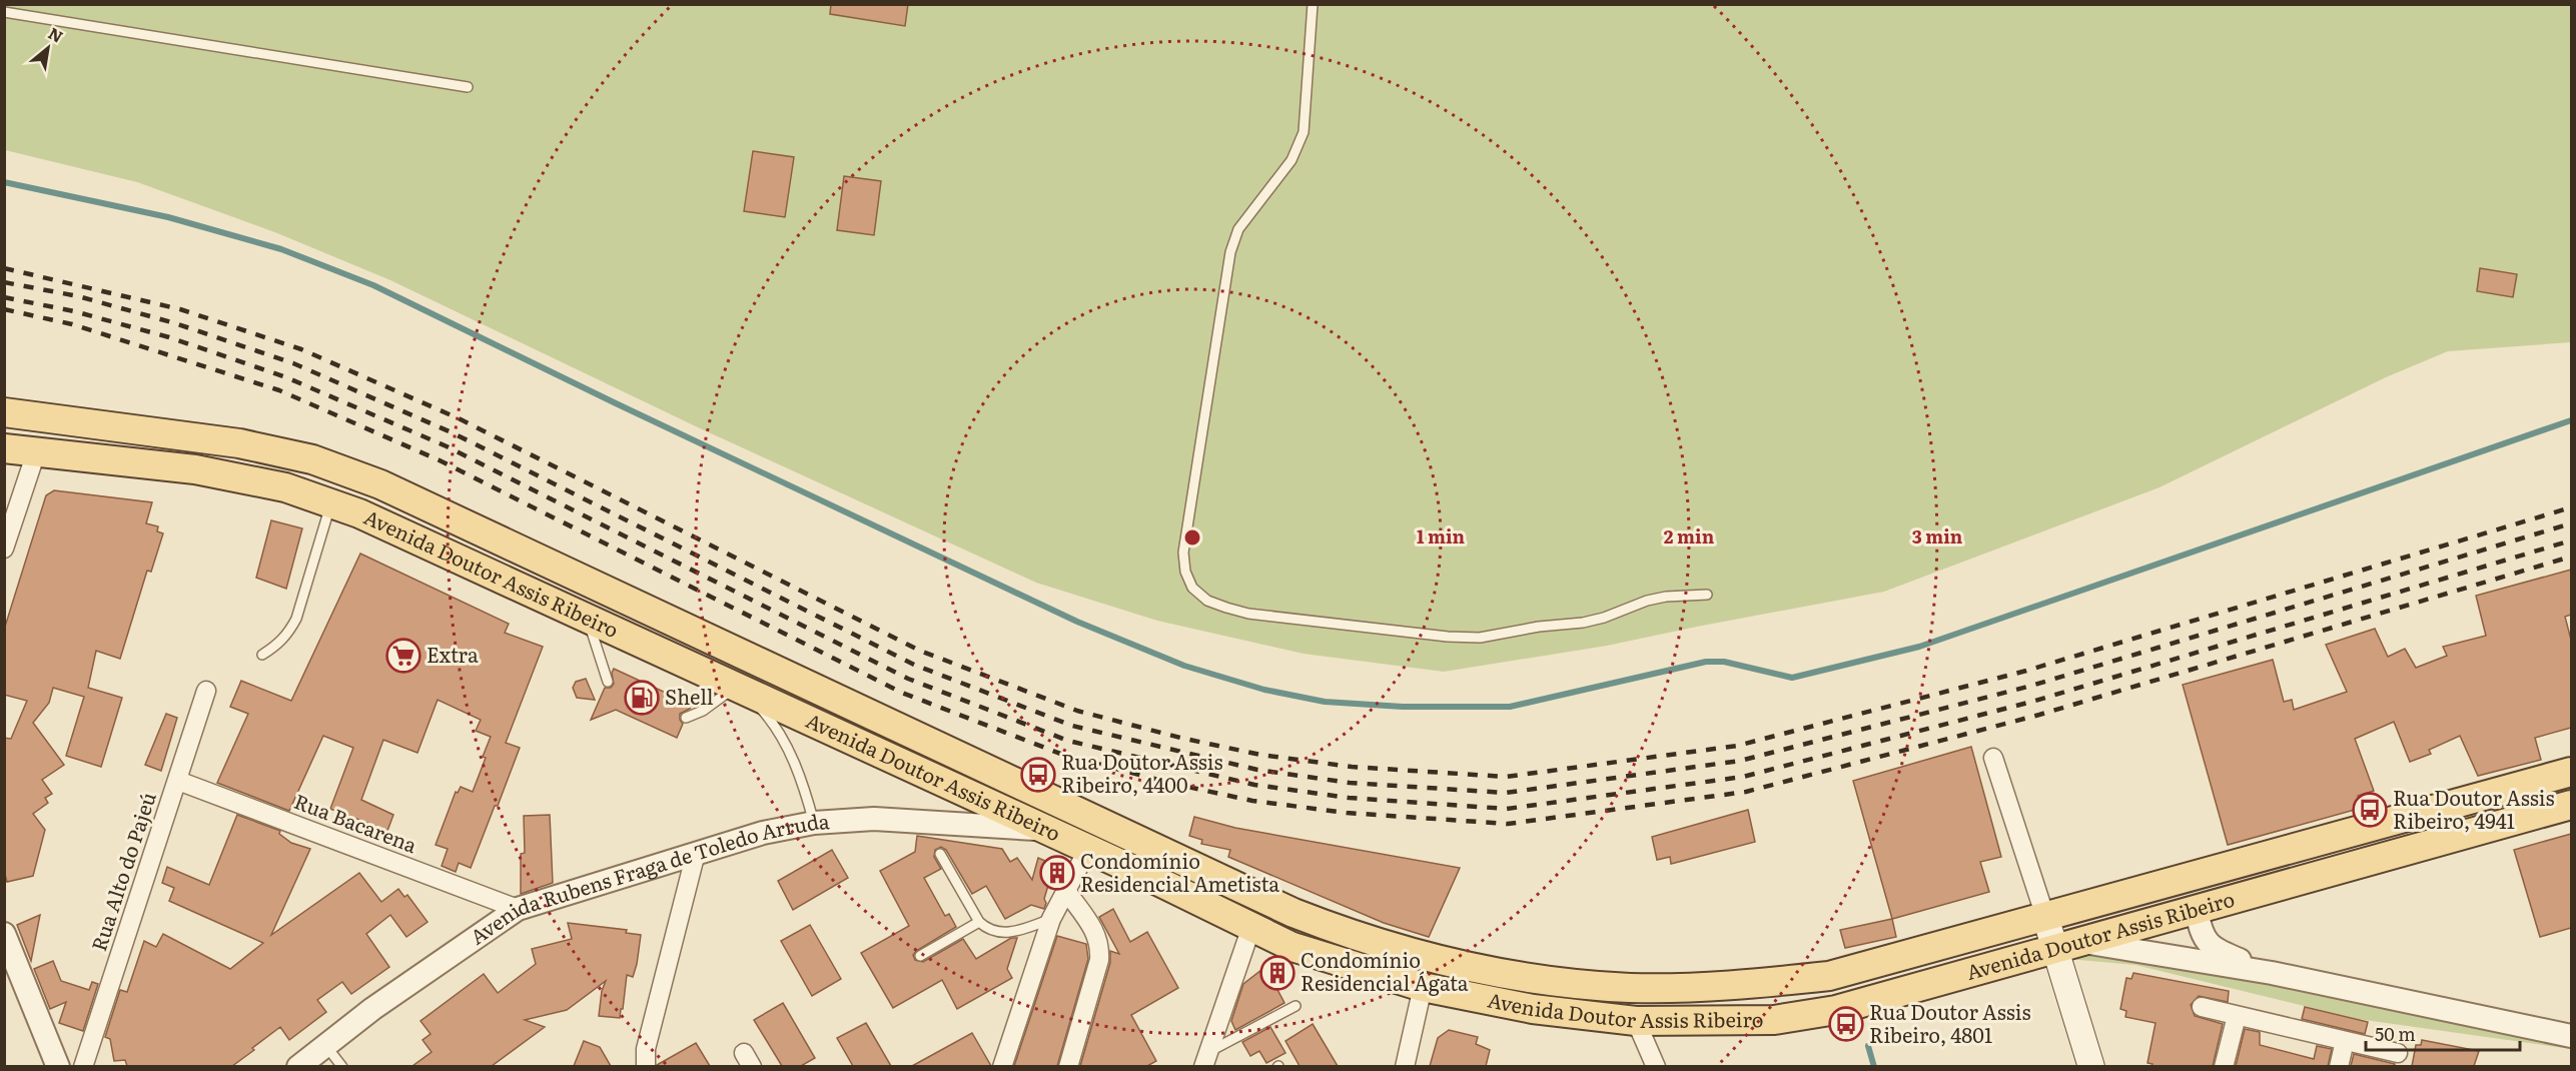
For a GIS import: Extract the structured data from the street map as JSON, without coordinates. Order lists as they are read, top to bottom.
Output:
{
  "streets": {
    "main road": ["Avenida Doutor Assis Ribeiro"],
    "street": ["Rua Bacarena", "Rua Alto do Pajeú", "Avenida Rubens Fraga de Toledo Arruda"]
  },
  "crossings": [
    ["Avenida Doutor Assis Ribeiro", "Avenida Rubens Fraga de Toledo Arruda"],
    ["Rua Bacarena", "Rua Alto do Pajeú"],
    ["Rua Bacarena", "Avenida Rubens Fraga de Toledo Arruda"]
  ],
  "places": {
    "supermarket": ["Extra"],
    "fuel station": ["Shell"],
    "bus stop": ["Rua Doutor Assis Ribeiro, 4400", "Rua Doutor Assis Ribeiro, 4941", "Rua Doutor Assis Ribeiro, 4801"],
    "building": ["Condomínio Residencial Ametista", "Condomínio Residencial Ágata"]
  },
  "scale_bar": "50 m",
  "north": "top right",
  "rings": ["1 min", "2 min", "3 min"]
}
